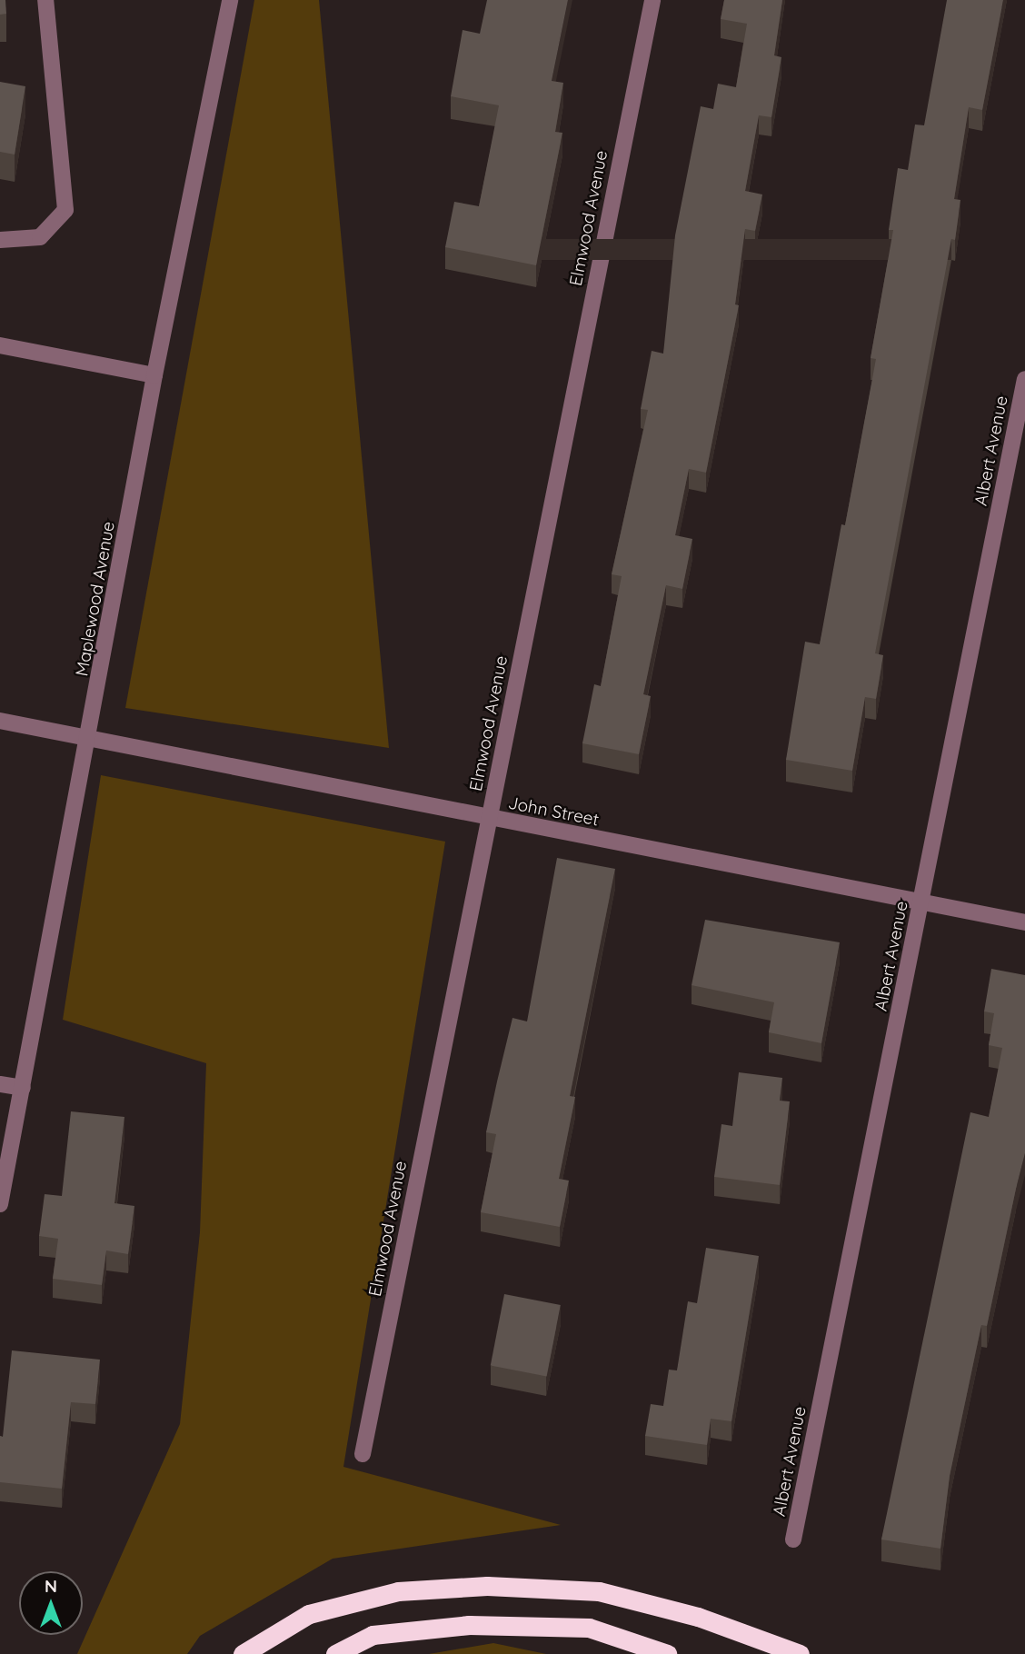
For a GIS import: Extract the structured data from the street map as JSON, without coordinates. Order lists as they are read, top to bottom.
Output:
{
  "streets": {
    "street": [
      "Elmwood Avenue",
      "Albert Avenue",
      "Maplewood Avenue",
      "John Street"
    ]
  },
  "crossings": [
    ["Elmwood Avenue", "John Street"],
    ["Albert Avenue", "John Street"],
    ["Maplewood Avenue", "John Street"]
  ],
  "north": "top"
}
